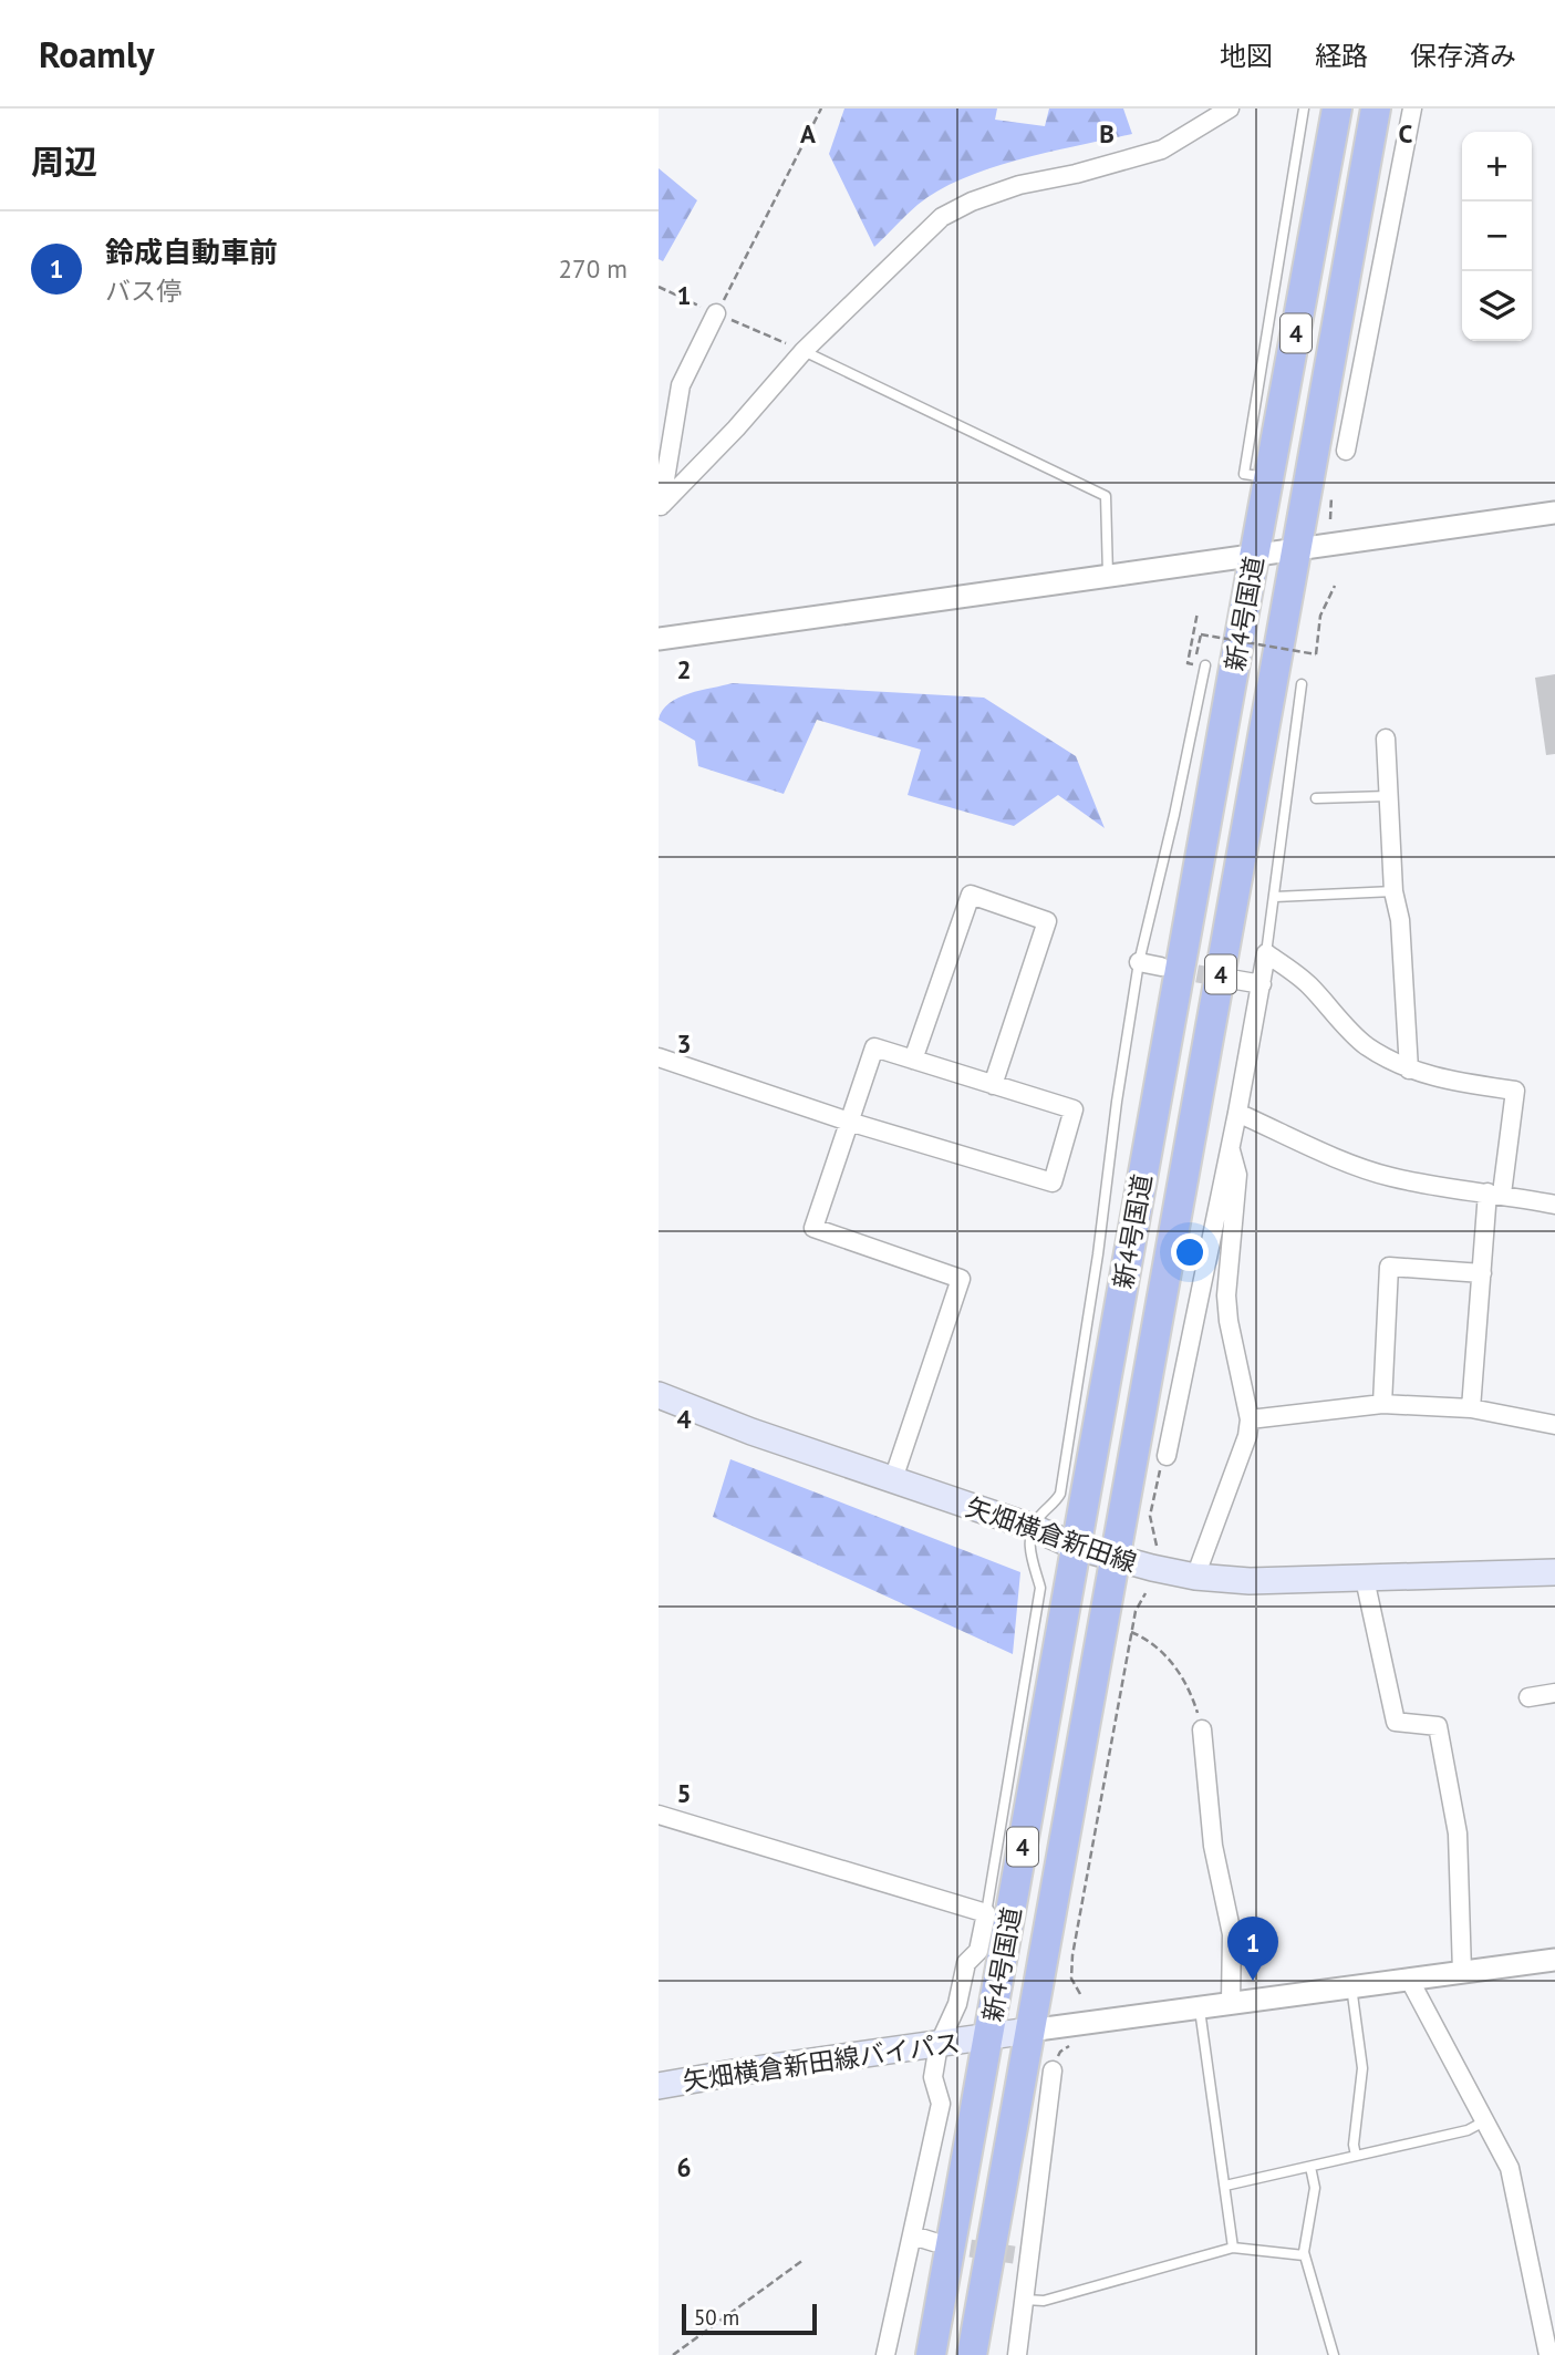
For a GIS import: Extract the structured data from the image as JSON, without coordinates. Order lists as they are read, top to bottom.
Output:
{
  "streets": {
    "highway": ["4", "新4号国道"],
    "main road": ["矢畑横倉新田線", "矢畑横倉新田線バイパス"]
  },
  "crossings": [
    ["新4号国道", "矢畑横倉新田線"],
    ["新4号国道", "矢畑横倉新田線バイパス"]
  ],
  "scale_bar": "50 m",
  "page": {
    "header": "Roamly",
    "nav": ["地図", "経路", "保存済み"],
    "heading": "周辺",
    "map_buttons": ["+", "−"],
    "list": [
      {
        "mark": "1",
        "name": "鈴成自動車前",
        "note": "バス停",
        "value": "270 m"
      }
    ],
    "pins": "1",
    "scale": "50 m"
  },
  "grid": {
    "columns": ["A", "B", "C"],
    "rows": [
      "1",
      "2",
      "3",
      "4",
      "5",
      "6"
    ]
  }
}
